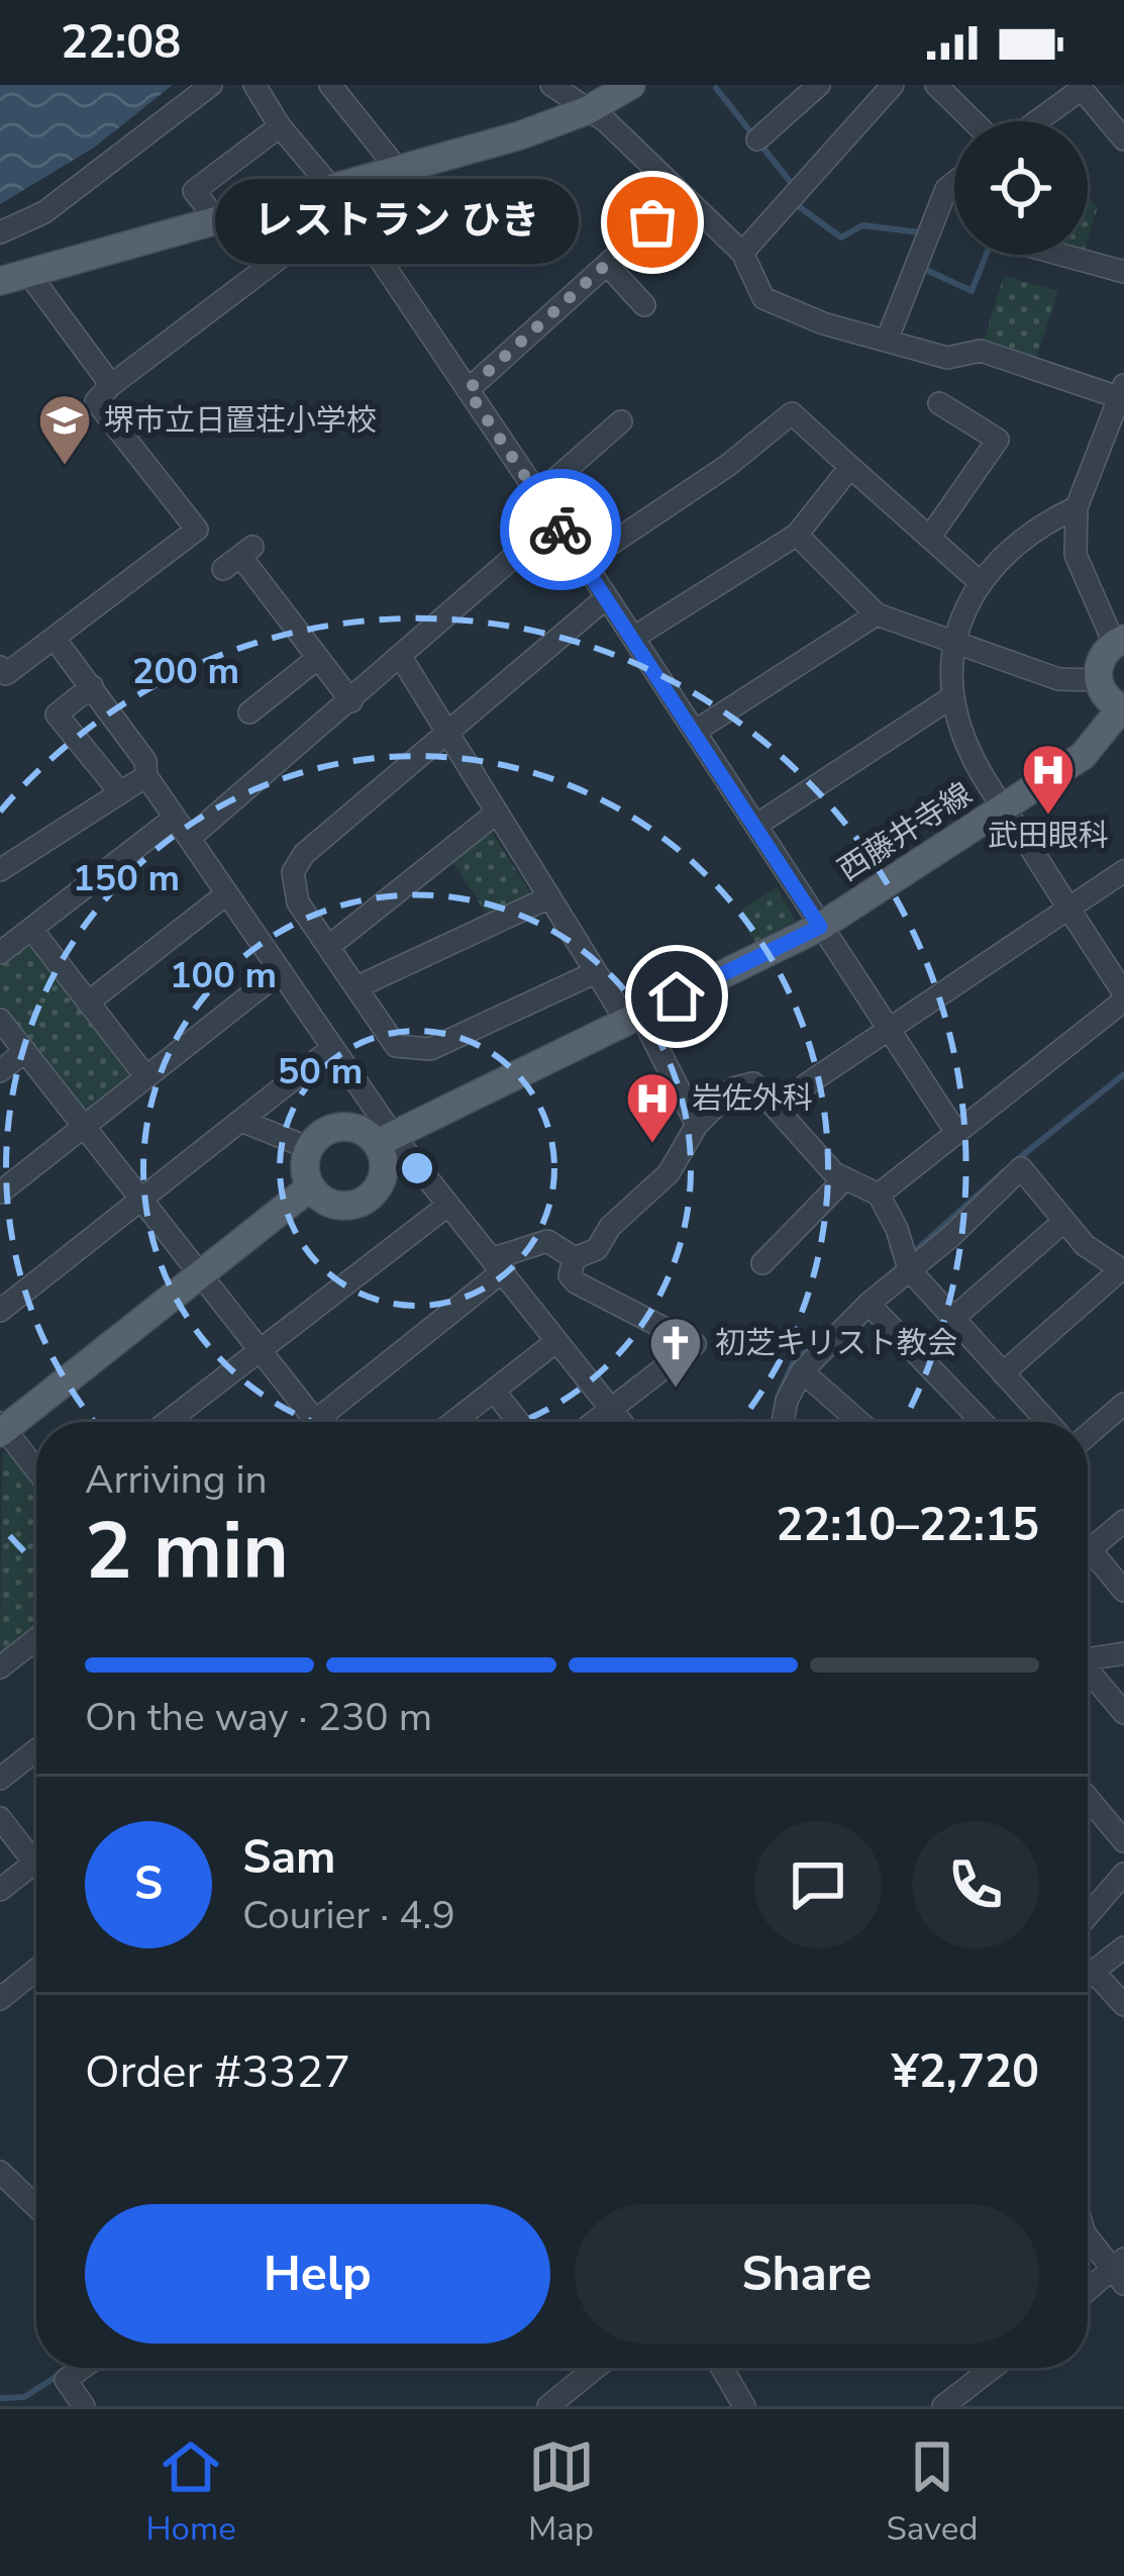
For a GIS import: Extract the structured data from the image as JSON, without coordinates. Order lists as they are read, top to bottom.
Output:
{
  "streets": {
    "main road": ["西藤井寺線"]
  },
  "places": {
    "other": ["レストラン ひき"],
    "school or university": ["堺市立日置荘小学校"],
    "hospital": ["武田眼科", "岩佐外科"],
    "church": ["初芝キリスト教会"]
  },
  "page": {
    "status": "22:08",
    "bubble": "レストラン ひき",
    "heading": ["2 min", "Arriving in", "22:10–22:15"],
    "panel": [
      "Sam",
      "Courier · 4.9",
      "Order #3327",
      "¥2,720"
    ],
    "bar": "On the way · 230 m",
    "round": "S",
    "buttons": ["Help", "Share"],
    "tabs": ["Home", "Map", "Saved"]
  },
  "rings": [
    "200 m",
    "150 m",
    "100 m",
    "50 m"
  ]
}
